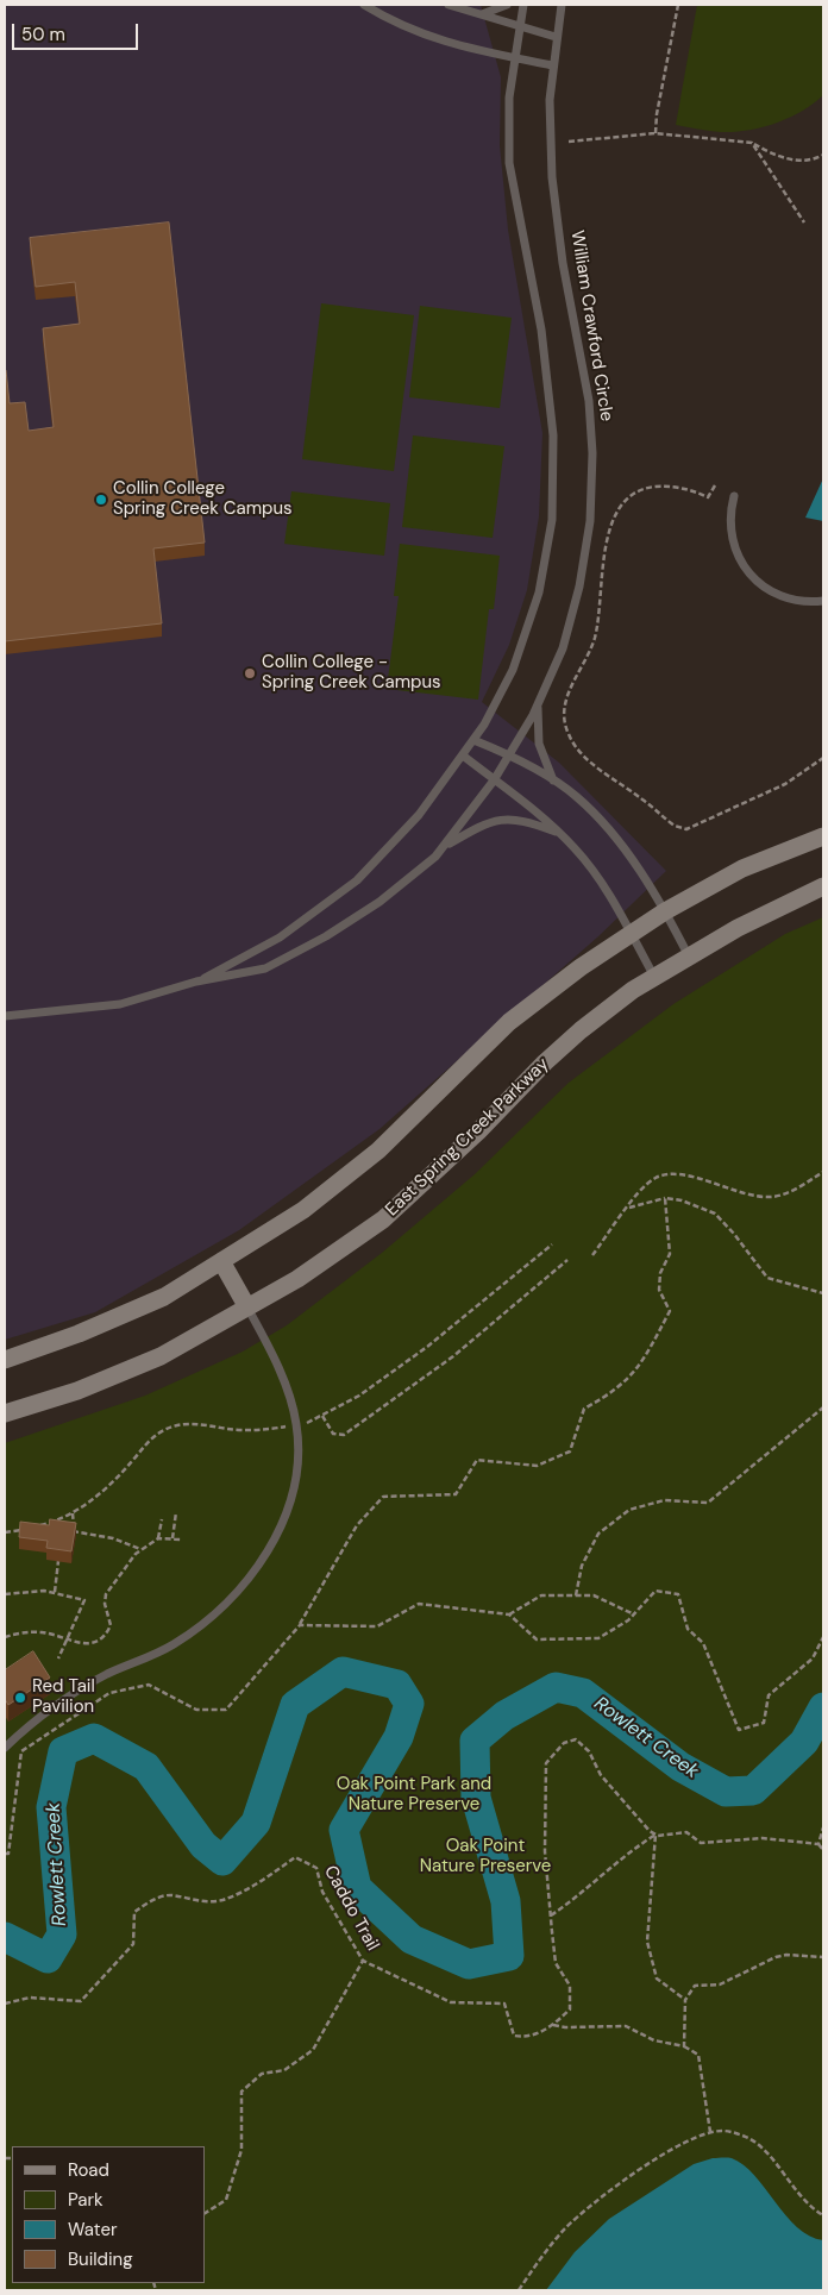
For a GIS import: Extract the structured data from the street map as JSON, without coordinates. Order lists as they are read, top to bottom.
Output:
{
  "streets": {
    "main road": ["East Spring Creek Parkway"],
    "lane": ["William Crawford Circle"],
    "path": ["Caddo Trail"]
  },
  "water": ["Rowlett Creek"],
  "parks": ["Oak Point Park and Nature Preserve", "Oak Point Nature Preserve"],
  "places": ["Collin College Spring Creek Campus", "Collin College - Spring Creek Campus", "Red Tail Pavilion"],
  "legend": [
    "Road",
    "Park",
    "Water",
    "Building"
  ],
  "scale_bar": "50 m"
}
